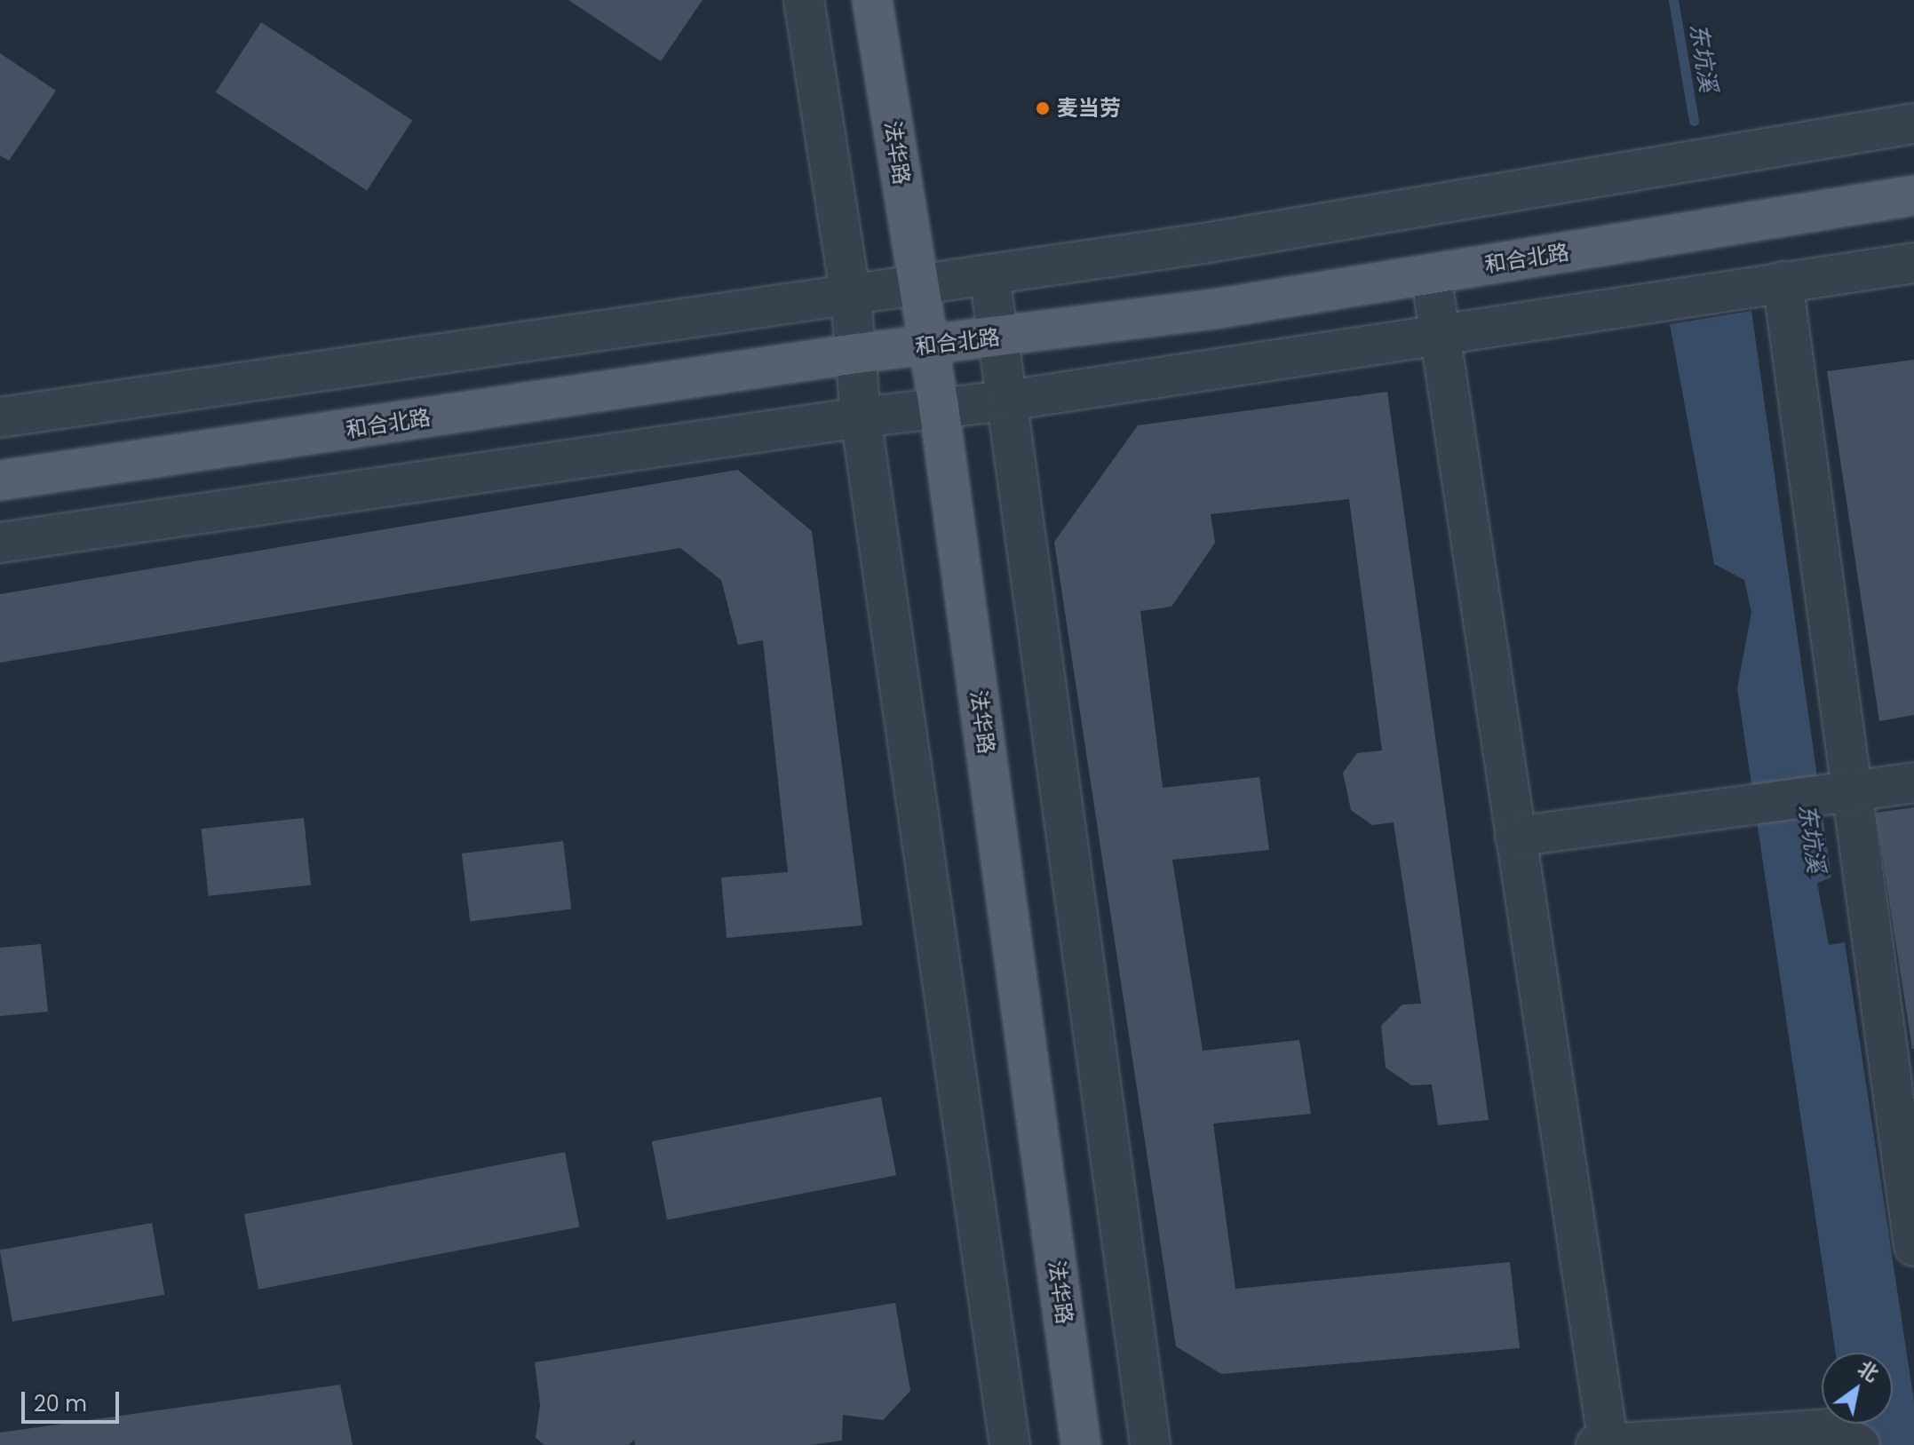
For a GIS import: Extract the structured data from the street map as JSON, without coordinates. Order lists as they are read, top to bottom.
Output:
{
  "streets": {
    "main road": ["法华路", "和合北路"]
  },
  "crossings": [
    ["法华路", "和合北路"]
  ],
  "water": ["东坑溪"],
  "places": ["麦当劳"],
  "scale_bar": "20 m",
  "north": "top right"
}
